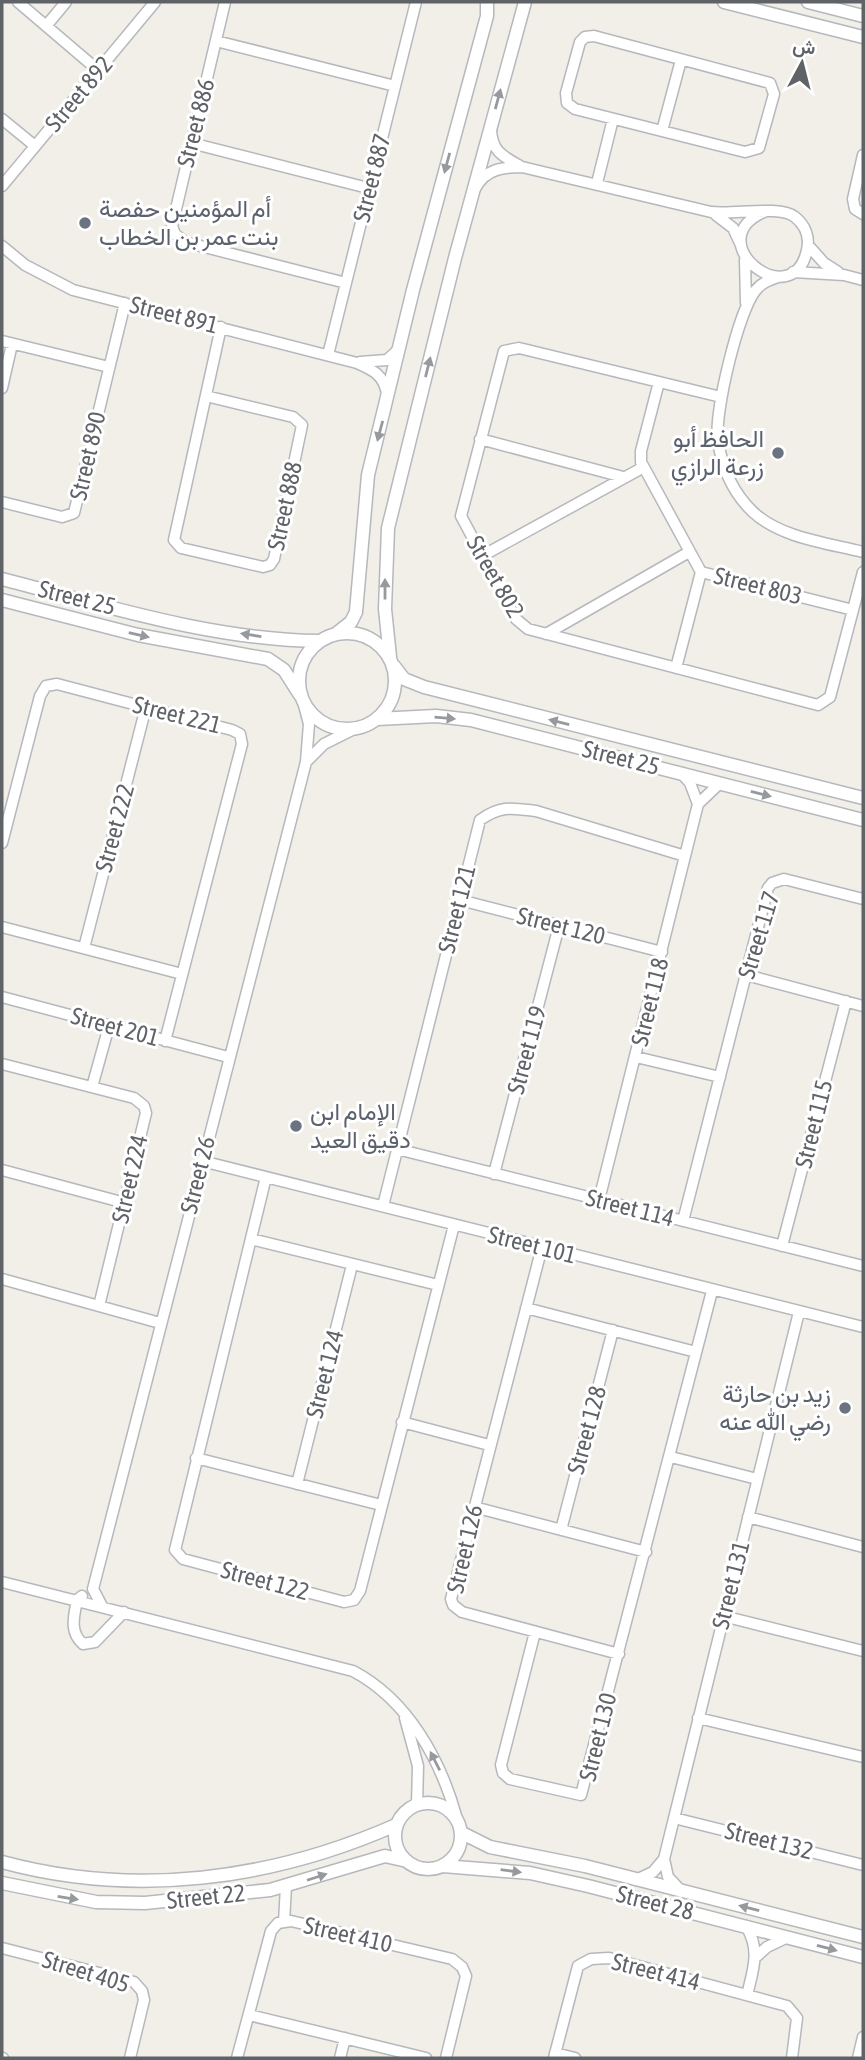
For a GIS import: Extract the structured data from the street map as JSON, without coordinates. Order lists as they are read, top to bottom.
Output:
{
  "streets": {
    "street": [
      "Street 892",
      "Street 886",
      "Street 887",
      "Street 891",
      "Street 890",
      "Street 888",
      "Street 802",
      "Street 803",
      "Street 25",
      "Street 221",
      "Street 222",
      "Street 121",
      "Street 120",
      "Street 117",
      "Street 118",
      "Street 201",
      "Street 119",
      "Street 115",
      "Street 26",
      "Street 224",
      "Street 114",
      "Street 101",
      "Street 124",
      "Street 128",
      "Street 126",
      "Street 122",
      "Street 131",
      "Street 130",
      "Street 132",
      "Street 22",
      "Street 28",
      "Street 410",
      "Street 405",
      "Street 414"
    ]
  },
  "crossings": [
    ["Street 886", "Street 887"],
    ["Street 887", "Street 891"],
    ["Street 891", "Street 890"],
    ["Street 891", "Street 888"],
    ["Street 802", "Street 803"],
    ["Street 25", "Street 26"],
    ["Street 221", "Street 222"],
    ["Street 221", "Street 201"],
    ["Street 121", "Street 120"],
    ["Street 121", "Street 118"],
    ["Street 121", "Street 114"],
    ["Street 121", "Street 101"],
    ["Street 120", "Street 118"],
    ["Street 120", "Street 119"],
    ["Street 117", "Street 114"],
    ["Street 118", "Street 114"],
    ["Street 201", "Street 26"],
    ["Street 119", "Street 114"],
    ["Street 115", "Street 114"],
    ["Street 26", "Street 101"],
    ["Street 101", "Street 126"],
    ["Street 101", "Street 122"],
    ["Street 101", "Street 131"],
    ["Street 101", "Street 130"],
    ["Street 126", "Street 130"],
    ["Street 131", "Street 132"],
    ["Street 22", "Street 28"]
  ],
  "places": [
    "أم المؤمنين حفصة بنت عمر بن الخطاب",
    "الحافظ أبو زرعة الرازي",
    "الإمام ابن دقيق العيد",
    "زيد بن حارثة رضي الله عنه"
  ],
  "north": "top"
}
